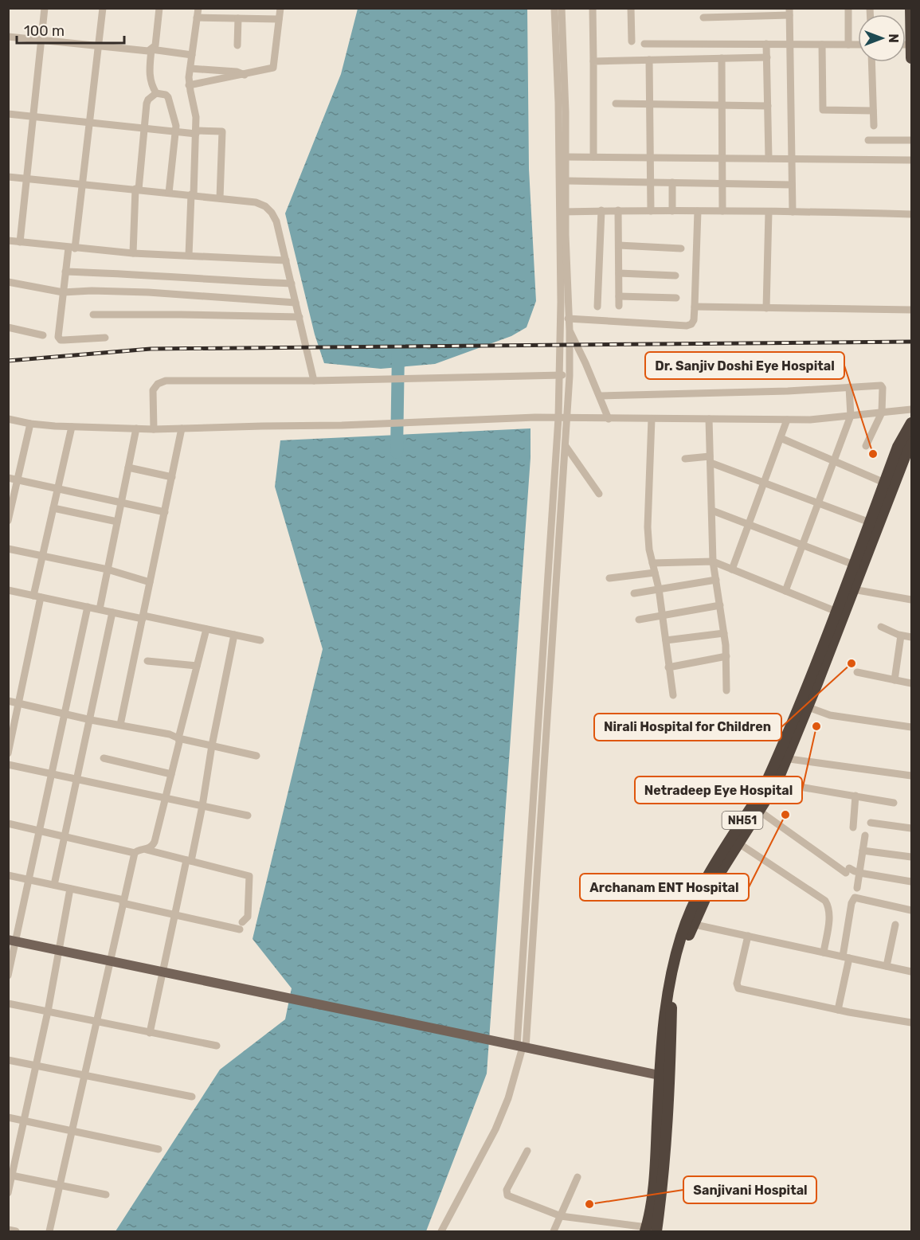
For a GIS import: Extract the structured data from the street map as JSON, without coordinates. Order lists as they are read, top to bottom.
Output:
{
  "streets": {
    "highway": ["NH51"]
  },
  "places": [
    "Dr. Sanjiv Doshi Eye Hospital",
    "Nirali Hospital for Children",
    "Netradeep Eye Hospital",
    "Archanam ENT Hospital",
    "Sanjivani Hospital"
  ],
  "scale_bar": "100 m",
  "north": "right"
}
